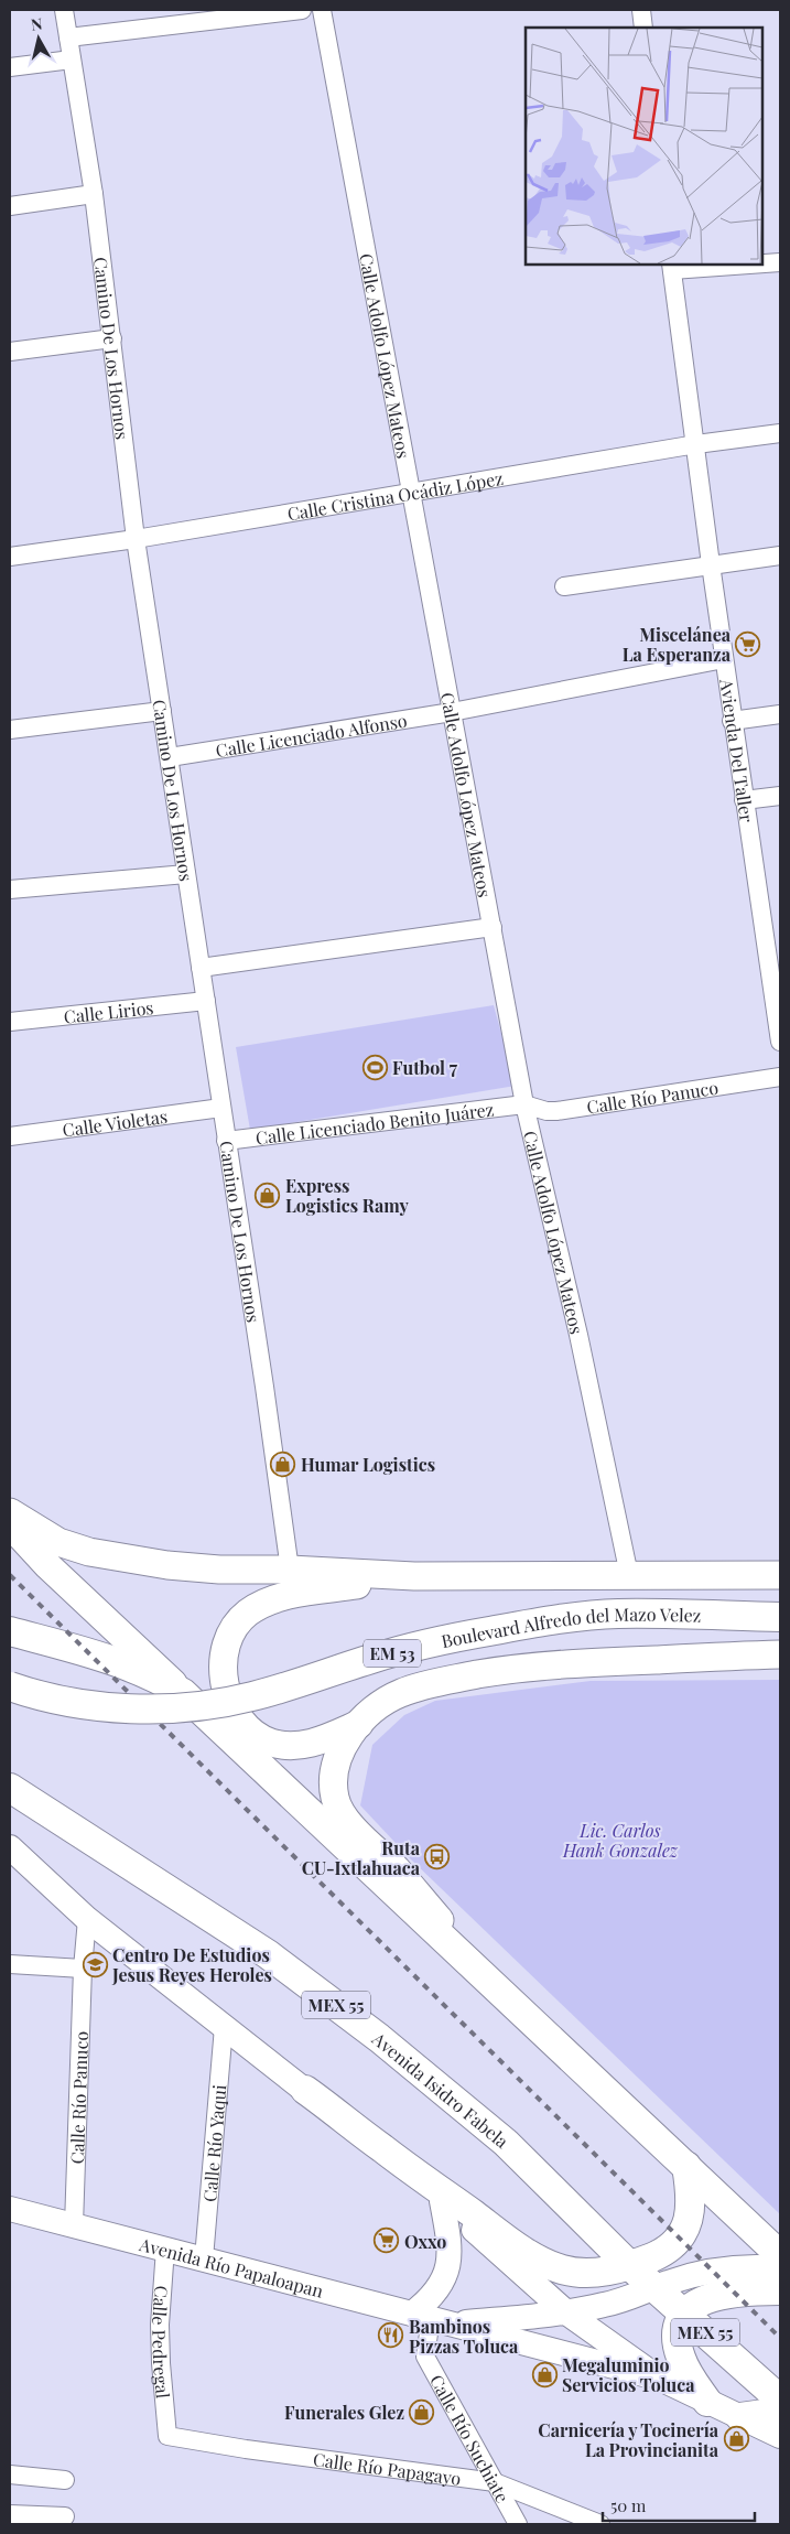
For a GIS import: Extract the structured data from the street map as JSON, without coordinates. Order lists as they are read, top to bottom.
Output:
{
  "streets": {
    "highway": [
      "Boulevard Alfredo del Mazo Velez",
      "EM 53",
      "MEX 55",
      "Avenida Isidro Fabela"
    ],
    "main road": ["Avenida Río Papaloapan"],
    "street": [
      "Camino De Los Hornos",
      "Calle Adolfo López Mateos",
      "Calle Cristina Ocádiz López",
      "Calle Licenciado Alfonso",
      "Avienda Del Taller",
      "Calle Lirios",
      "Calle Río Panuco",
      "Calle Violetas",
      "Calle Licenciado Benito Juárez",
      "Calle Río Yaqui",
      "Calle Pedregal",
      "Calle Río Suchiate",
      "Calle Río Papagayo"
    ]
  },
  "crossings": [
    ["Camino De Los Hornos", "Calle Cristina Ocádiz López"],
    ["Camino De Los Hornos", "Calle Licenciado Alfonso"],
    ["Camino De Los Hornos", "Calle Lirios"],
    ["Camino De Los Hornos", "Calle Violetas"],
    ["Camino De Los Hornos", "Calle Licenciado Benito Juárez"],
    ["Calle Adolfo López Mateos", "Calle Cristina Ocádiz López"],
    ["Calle Adolfo López Mateos", "Calle Licenciado Alfonso"],
    ["Calle Adolfo López Mateos", "Calle Río Panuco"],
    ["Calle Adolfo López Mateos", "Calle Licenciado Benito Juárez"],
    ["Calle Cristina Ocádiz López", "Avienda Del Taller"],
    ["Calle Licenciado Alfonso", "Avienda Del Taller"],
    ["Calle Río Panuco", "Calle Licenciado Benito Juárez"],
    ["Calle Río Panuco", "Avenida Río Papaloapan"],
    ["Avenida Isidro Fabela", "Avenida Río Papaloapan"],
    ["Calle Río Yaqui", "Avenida Río Papaloapan"],
    ["Avenida Río Papaloapan", "Calle Pedregal"],
    ["Avenida Río Papaloapan", "Calle Río Suchiate"],
    ["Calle Pedregal", "Calle Río Papagayo"],
    ["Calle Río Suchiate", "Calle Río Papagayo"]
  ],
  "parks": ["Lic. Carlos Hank Gonzalez"],
  "places": {
    "supermarket": ["Miscelánea La Esperanza", "Oxxo"],
    "sports": ["Futbol 7"],
    "shop": [
      "Express Logistics Ramy",
      "Humar Logistics",
      "Megaluminio Servicios Toluca",
      "Funerales Glez",
      "Carnicería y Tocinería La Provincianita"
    ],
    "bus stop": ["Ruta CU-Ixtlahuaca"],
    "school or university": ["Centro De Estudios Jesus Reyes Heroles"],
    "restaurant": ["Bambinos Pizzas Toluca"]
  },
  "scale_bar": "50 m",
  "north": "top"
}
